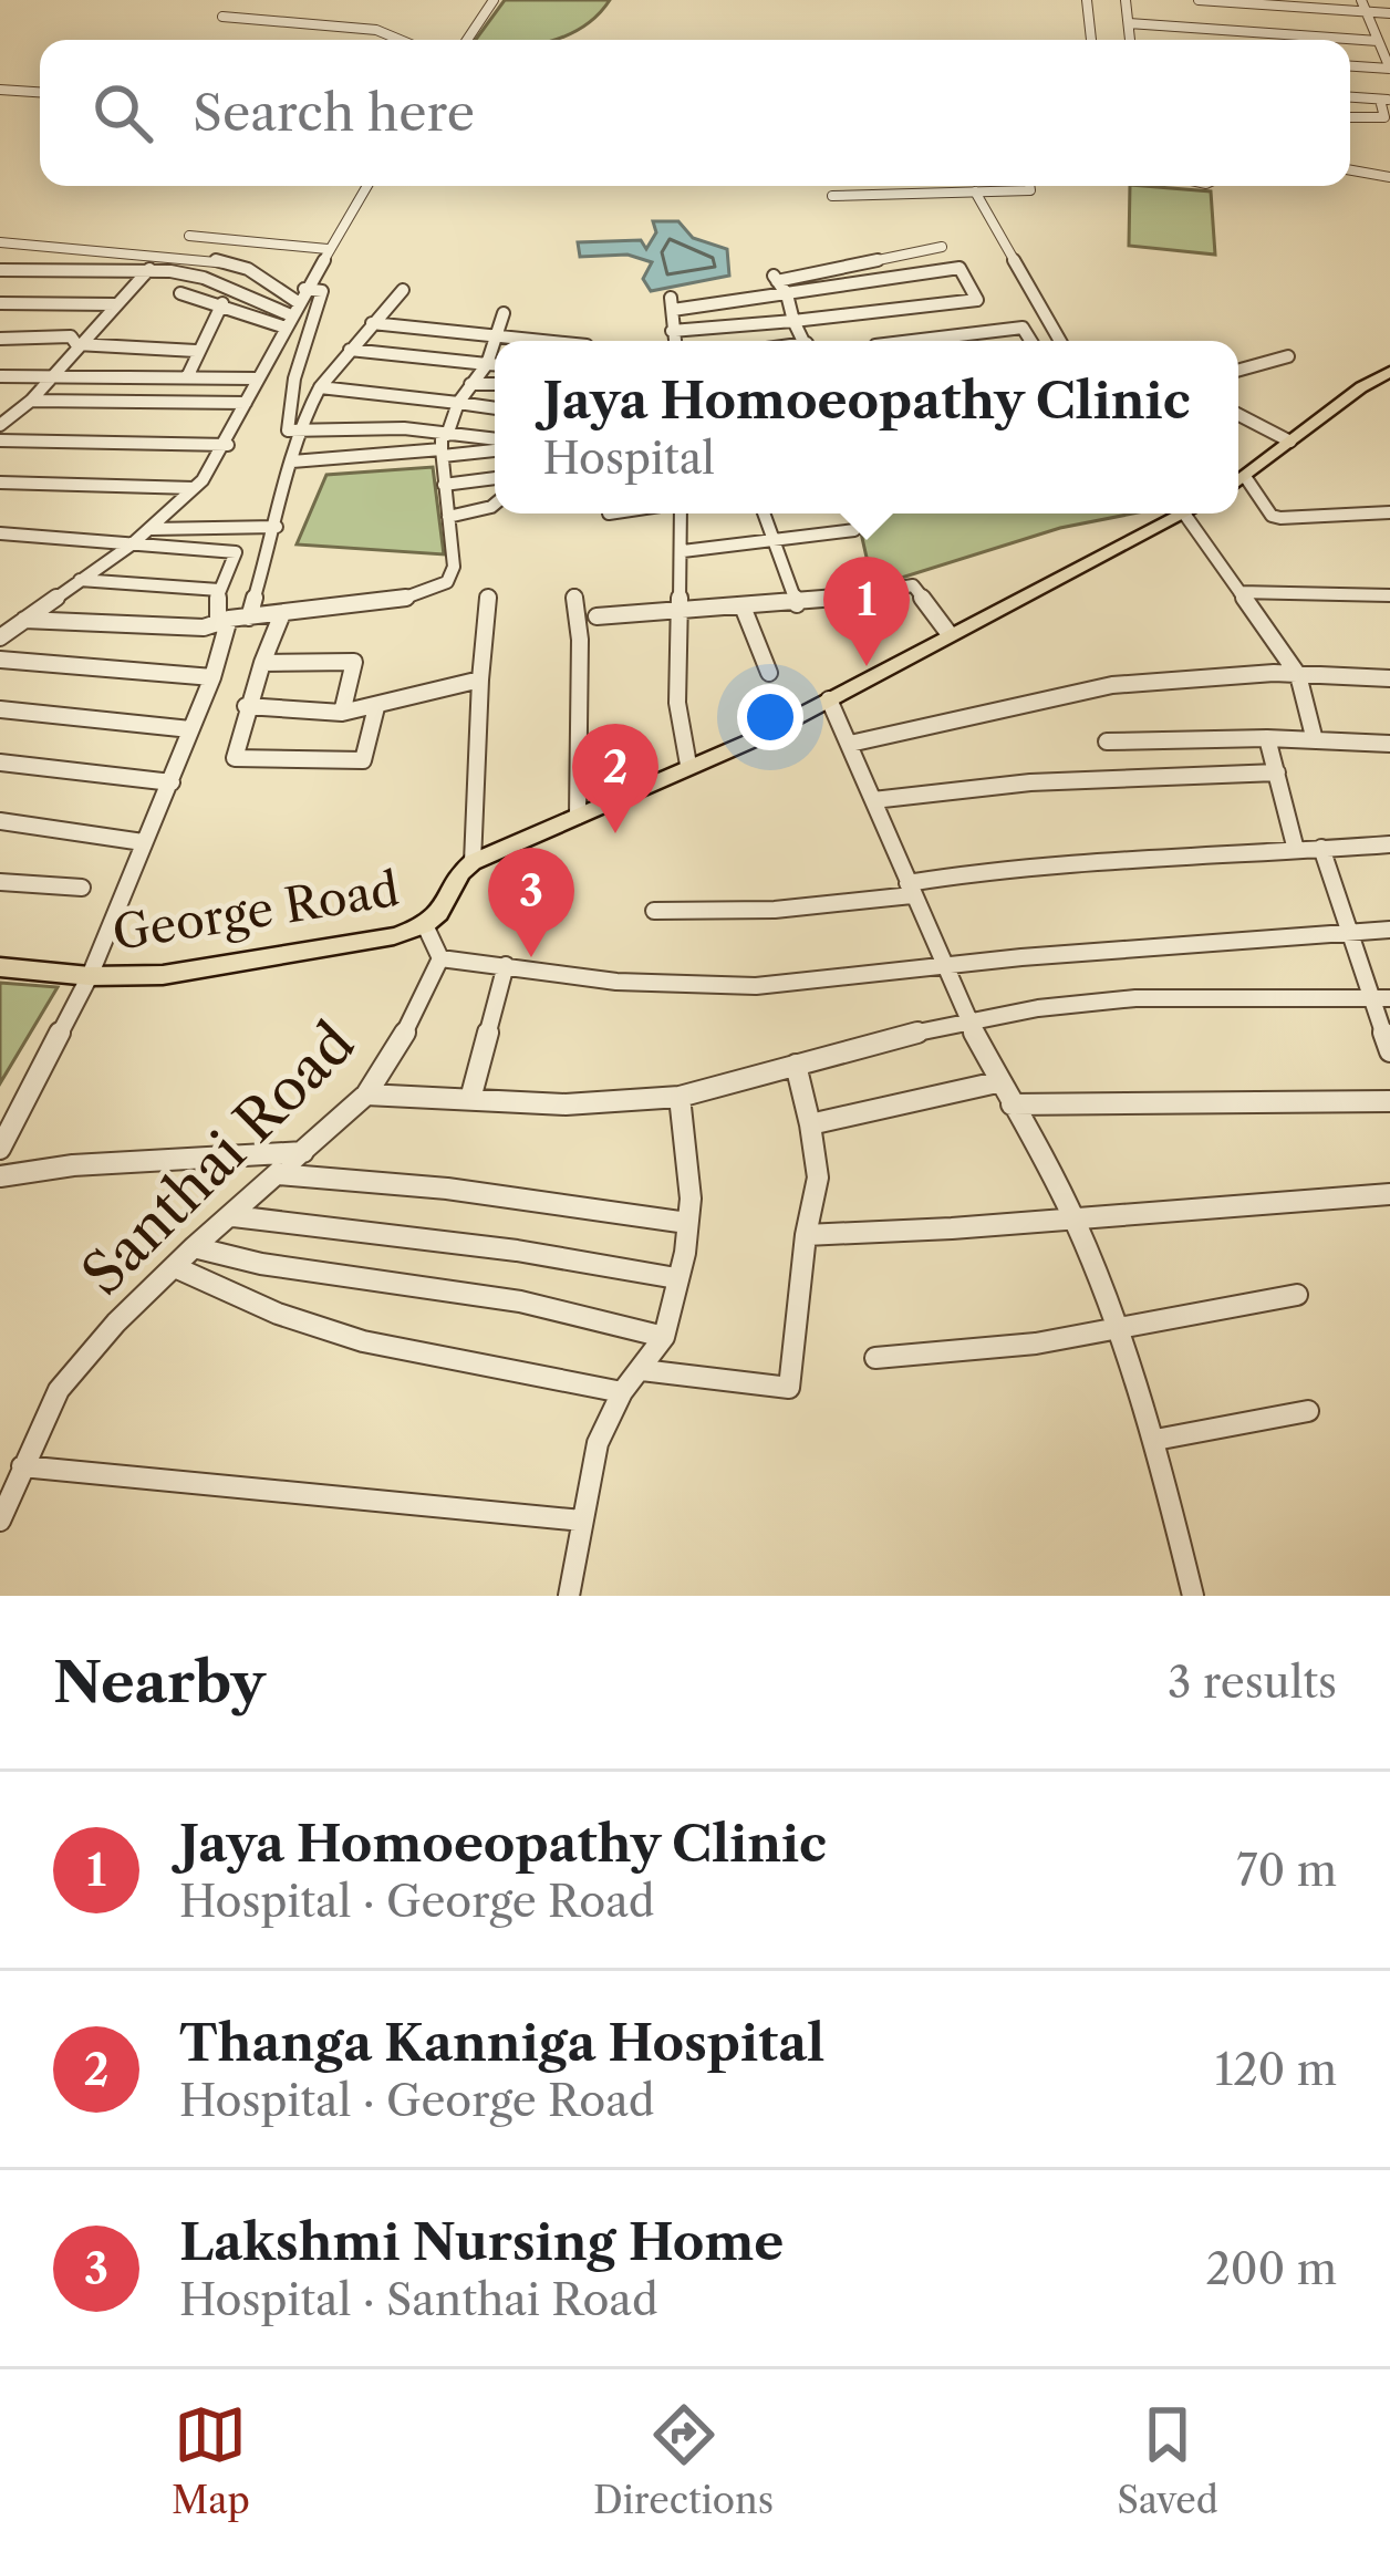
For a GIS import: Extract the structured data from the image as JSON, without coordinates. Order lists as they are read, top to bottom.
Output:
{
  "streets": {
    "main road": ["George Road"],
    "street": ["Santhai Road"]
  },
  "page": {
    "search": "Search here",
    "popup": ["Jaya Homoeopathy Clinic", "Hospital"],
    "pins": ["1", "2", "3"],
    "heading": ["Nearby", "3 results"],
    "list": [
      {
        "mark": "1",
        "name": "Jaya Homoeopathy Clinic",
        "note": "Hospital · George Road",
        "value": "70 m"
      },
      {
        "mark": "2",
        "name": "Thanga Kanniga Hospital",
        "note": "Hospital · George Road",
        "value": "120 m"
      },
      {
        "mark": "3",
        "name": "Lakshmi Nursing Home",
        "note": "Hospital · Santhai Road",
        "value": "200 m"
      }
    ],
    "nav": ["Map", "Directions", "Saved"]
  }
}
